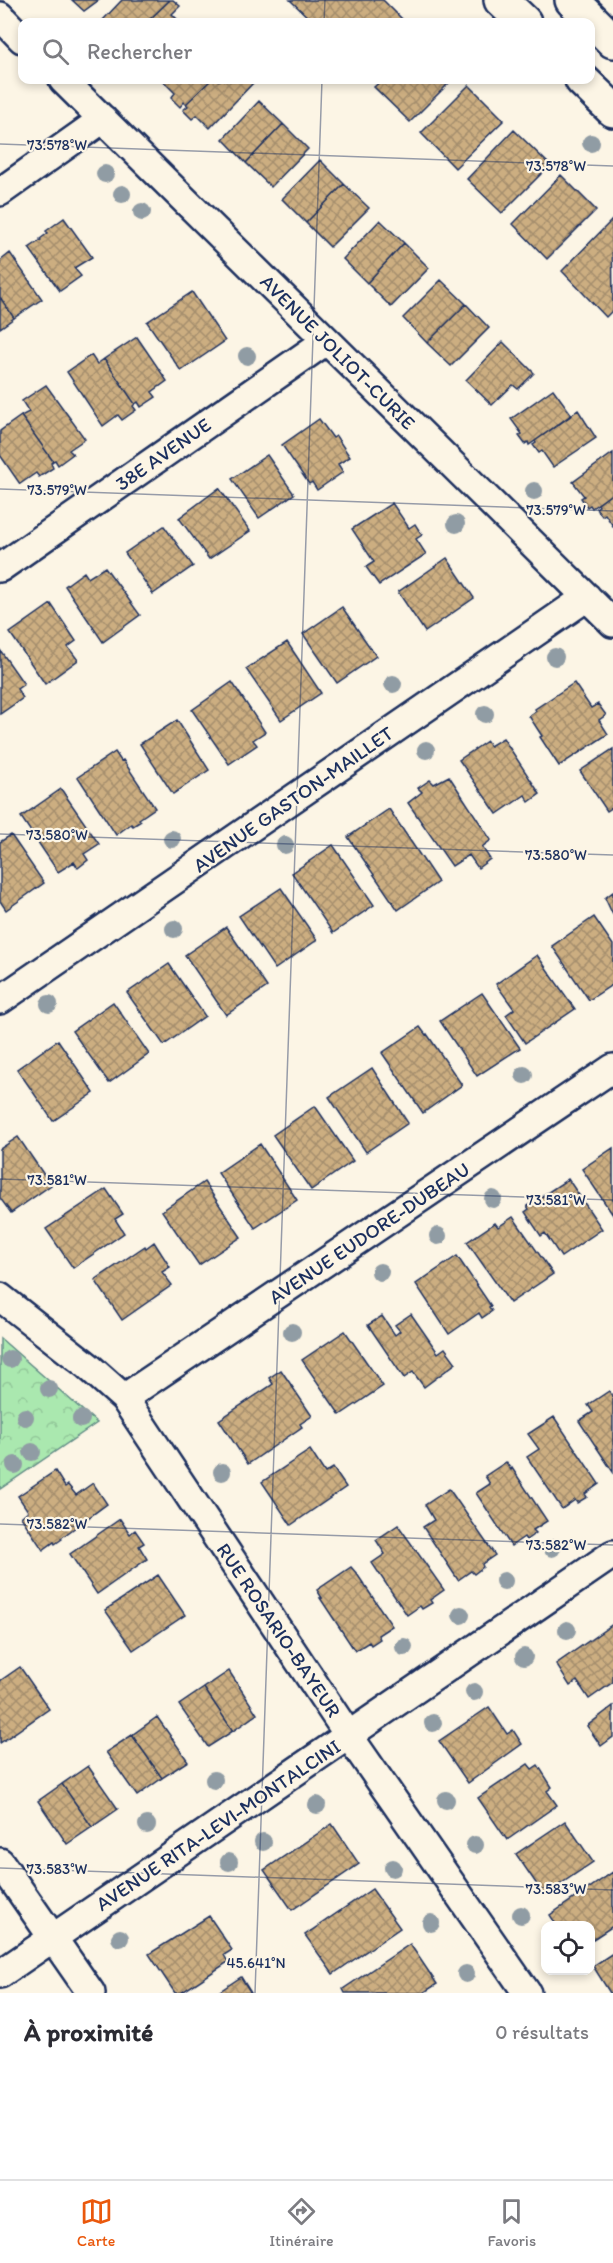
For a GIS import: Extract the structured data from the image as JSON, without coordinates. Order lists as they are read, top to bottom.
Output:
{
  "streets": {
    "street": [
      "AVENUE JOLIOT-CURIE",
      "38E AVENUE",
      "AVENUE GASTON-MAILLET",
      "AVENUE EUDORE-DUBEAU",
      "RUE ROSARIO-BAYEUR",
      "AVENUE RITA-LEVI-MONTALCINI"
    ]
  },
  "crossings": [
    ["AVENUE JOLIOT-CURIE", "38E AVENUE"],
    ["AVENUE JOLIOT-CURIE", "AVENUE GASTON-MAILLET"],
    ["AVENUE EUDORE-DUBEAU", "RUE ROSARIO-BAYEUR"],
    ["RUE ROSARIO-BAYEUR", "AVENUE RITA-LEVI-MONTALCINI"]
  ],
  "page": {
    "search": "Rechercher",
    "heading": ["À proximité", "0 résultats"],
    "nav": ["Carte", "Itinéraire", "Favoris"]
  },
  "coordinates": [
    "73.578°W",
    "73.579°W",
    "73.580°W",
    "73.581°W",
    "73.582°W",
    "73.583°W",
    "45.641°N"
  ]
}
